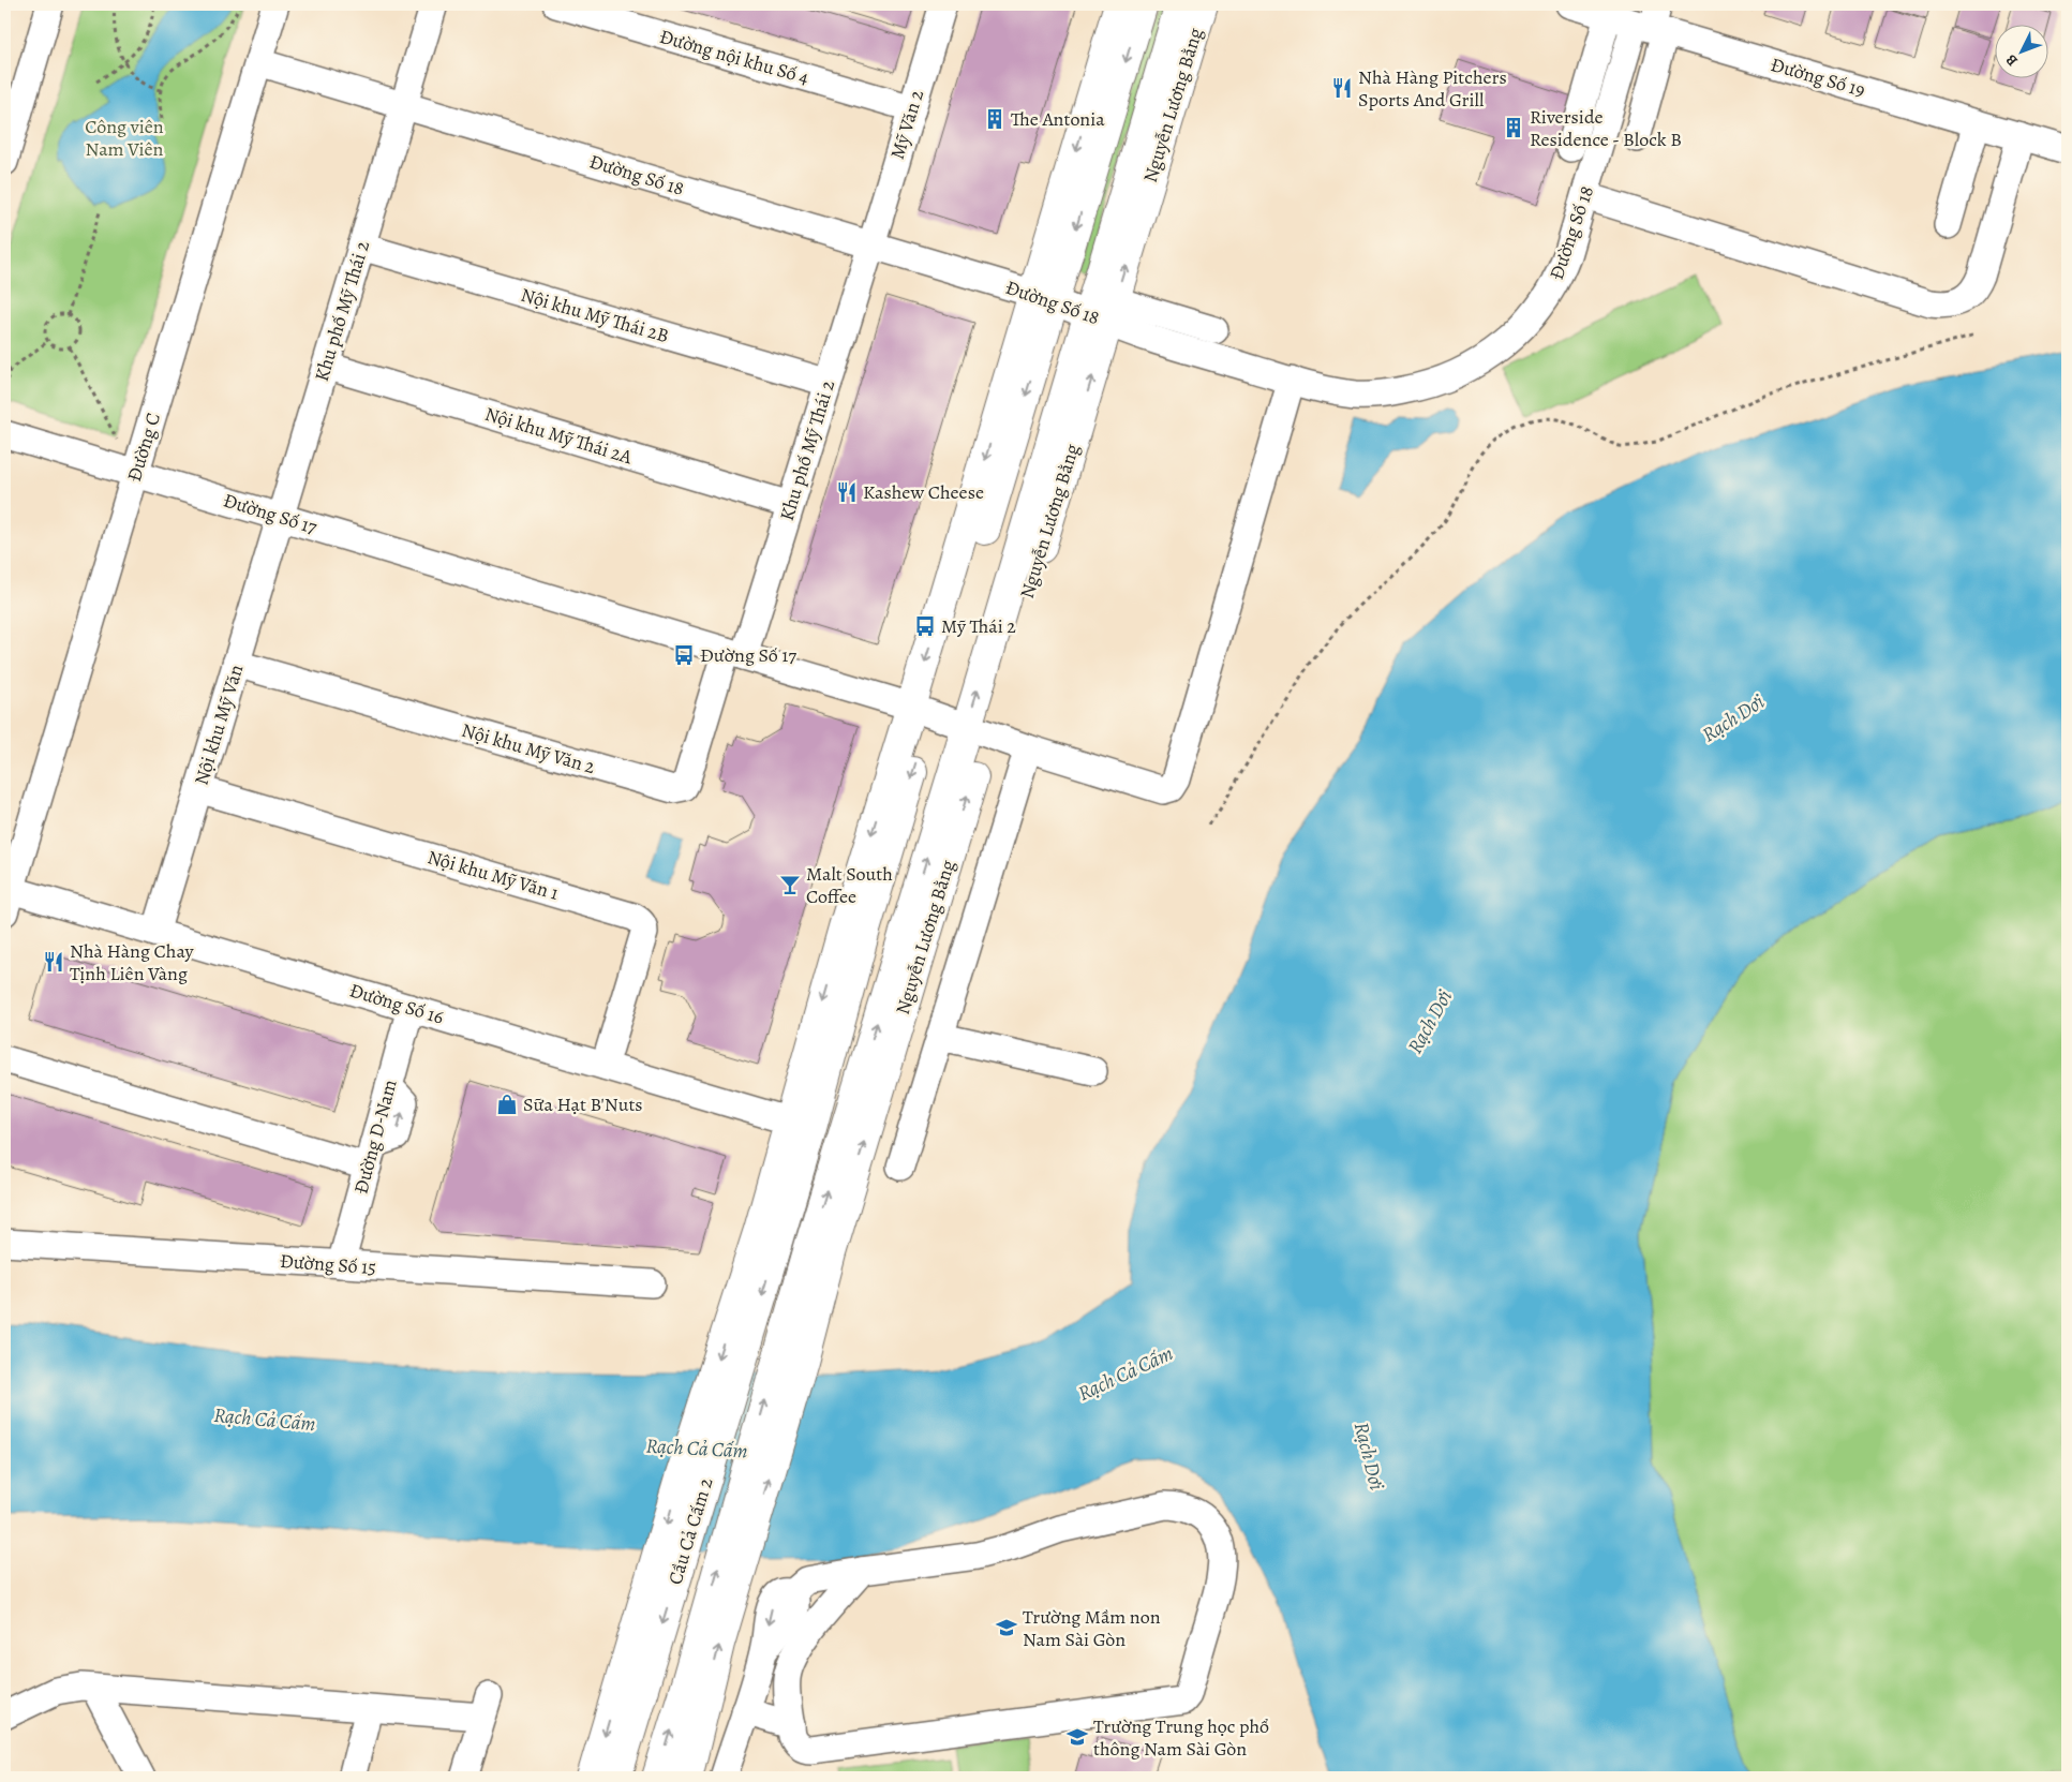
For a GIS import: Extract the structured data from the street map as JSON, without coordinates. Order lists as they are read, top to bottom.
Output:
{
  "streets": {
    "main road": ["Nguyễn Lương Bằng", "Cầu Cả Cấm 2"],
    "street": [
      "Đường nội khu Số 4",
      "Đường Số 19",
      "Mỹ Văn 2",
      "Đường Số 18",
      "Khu phố Mỹ Thái 2",
      "Nội khu Mỹ Thái 2B",
      "Nội khu Mỹ Thái 2A",
      "Đường C",
      "Đường Số 17",
      "Nội khu Mỹ Văn",
      "Nội khu Mỹ Văn 2",
      "Nội khu Mỹ Văn 1",
      "Đường Số 16",
      "Đường D-Nam",
      "Đường Số 15"
    ]
  },
  "crossings": [
    ["Đường nội khu Số 4", "Mỹ Văn 2"],
    ["Đường Số 19", "Đường Số 18"],
    ["Nguyễn Lương Bằng", "Đường Số 18"],
    ["Nguyễn Lương Bằng", "Đường Số 17"],
    ["Nguyễn Lương Bằng", "Cầu Cả Cấm 2"],
    ["Mỹ Văn 2", "Đường Số 18"],
    ["Mỹ Văn 2", "Khu phố Mỹ Thái 2"],
    ["Đường Số 18", "Khu phố Mỹ Thái 2"],
    ["Đường Số 18", "Đường C"],
    ["Đường Số 18", "Đường Số 17"],
    ["Khu phố Mỹ Thái 2", "Nội khu Mỹ Thái 2B"],
    ["Khu phố Mỹ Thái 2", "Nội khu Mỹ Thái 2A"],
    ["Khu phố Mỹ Thái 2", "Đường Số 17"],
    ["Khu phố Mỹ Thái 2", "Nội khu Mỹ Văn"],
    ["Khu phố Mỹ Thái 2", "Nội khu Mỹ Văn 2"],
    ["Đường C", "Đường Số 17"],
    ["Đường C", "Đường Số 16"],
    ["Đường Số 17", "Nội khu Mỹ Văn"],
    ["Đường Số 17", "Nội khu Mỹ Văn 2"],
    ["Nội khu Mỹ Văn", "Nội khu Mỹ Văn 2"],
    ["Nội khu Mỹ Văn", "Nội khu Mỹ Văn 1"],
    ["Nội khu Mỹ Văn", "Đường Số 16"],
    ["Nội khu Mỹ Văn 1", "Đường Số 16"],
    ["Đường Số 16", "Đường D-Nam"],
    ["Đường Số 16", "Cầu Cả Cấm 2"],
    ["Đường D-Nam", "Đường Số 15"]
  ],
  "water": ["Rạch Dơi", "Rạch Cả Cấm"],
  "parks": ["Công viên Nam Viên"],
  "places": {
    "restaurant": ["Nhà Hàng Pitchers Sports And Grill", "Kashew Cheese", "Nhà Hàng Chay Tịnh Liên Vàng"],
    "building": ["The Antonia", "Riverside Residence - Block B"],
    "bus stop": ["Mỹ Thái 2", "Đường Số 17"],
    "bar": ["Malt South Coffee"],
    "shop": ["Sữa Hạt B'Nuts"],
    "school or university": ["Trường Mầm non Nam Sài Gòn", "Trường Trung học phổ thông Nam Sài Gòn"]
  },
  "north": "bottom left"
}
